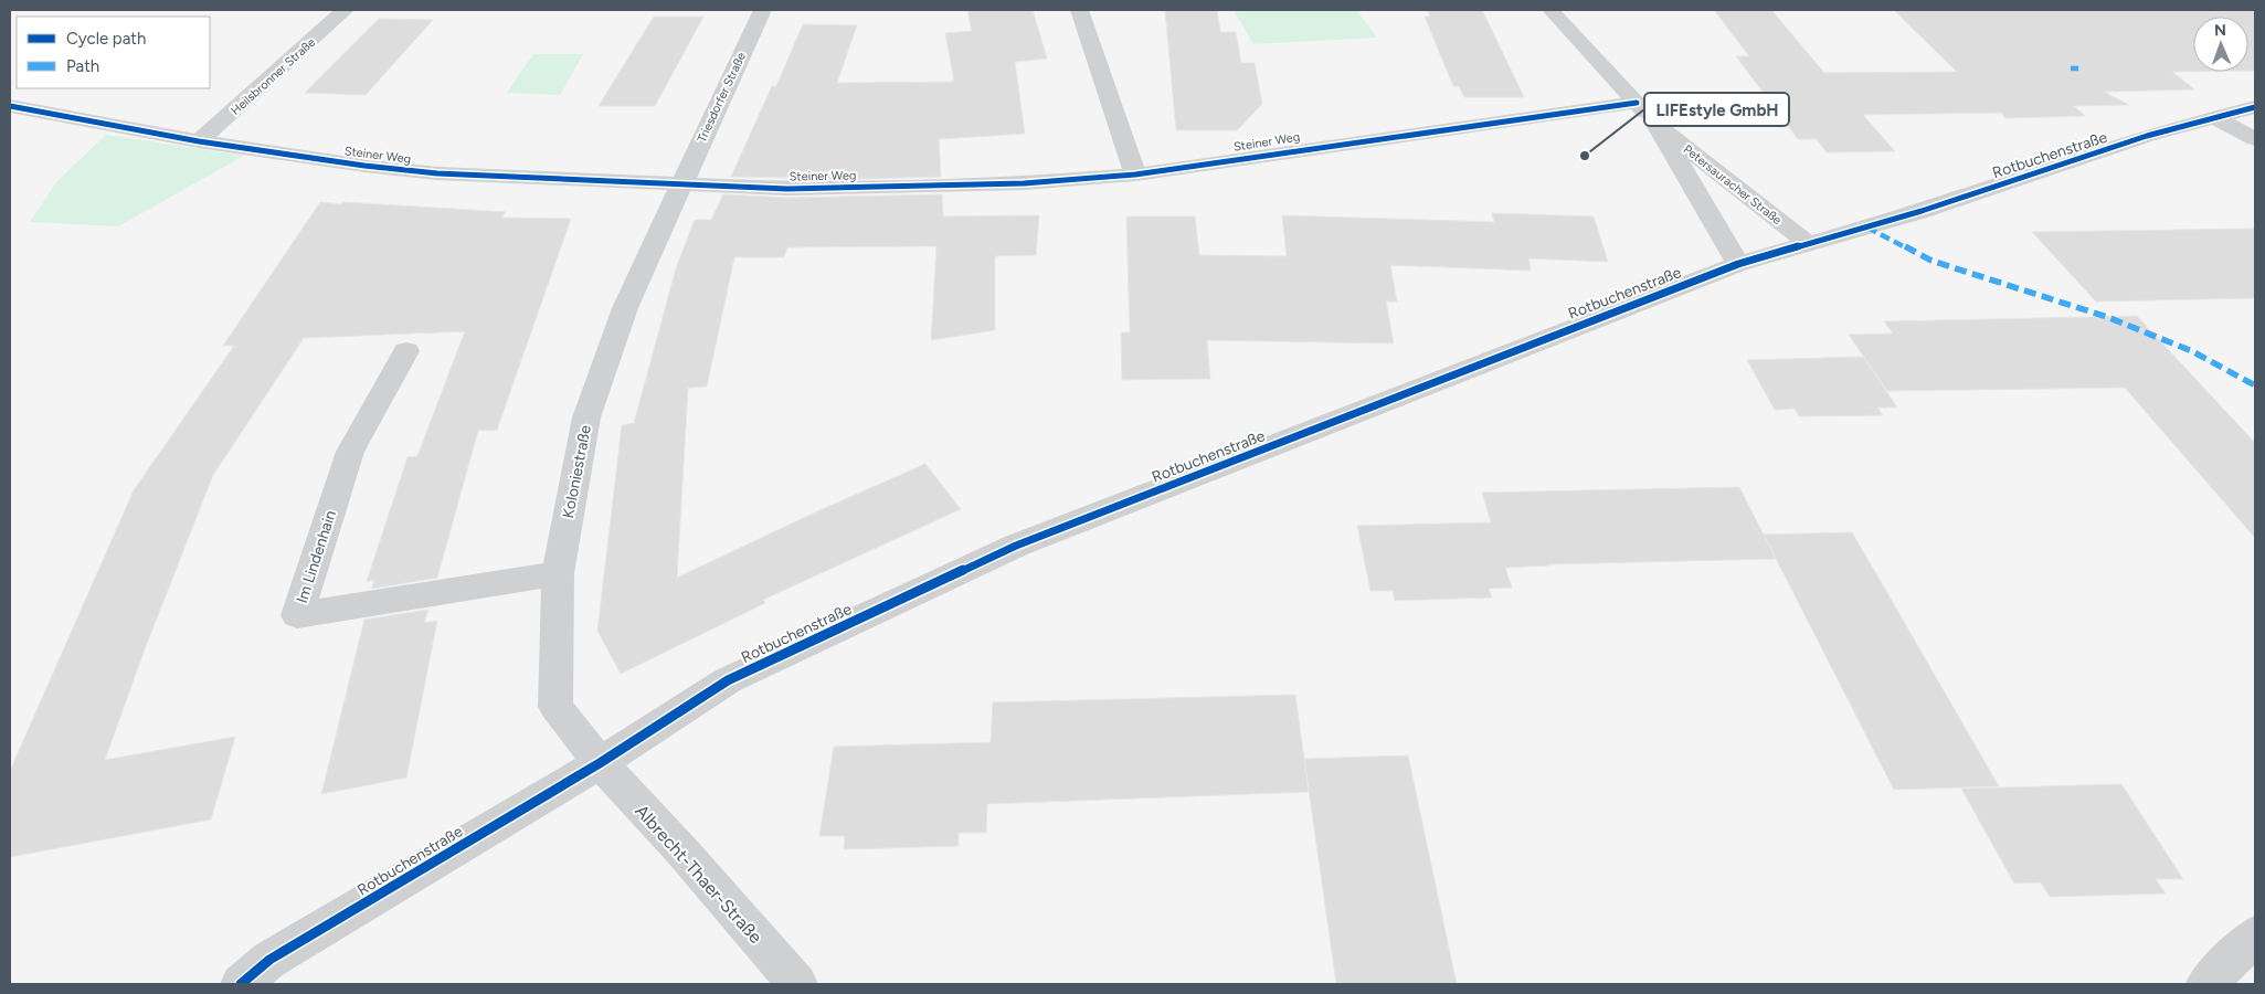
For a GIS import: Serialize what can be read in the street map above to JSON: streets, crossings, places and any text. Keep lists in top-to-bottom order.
{
  "streets": {
    "street": [
      "Heilsbronner Straße",
      "Triesdorfer Straße",
      "Steiner Weg",
      "Rotbuchenstraße",
      "Petersauracher Straße",
      "Koloniestraße",
      "Im Lindenhain",
      "Albrecht-Thaer-Straße"
    ]
  },
  "crossings": [
    ["Heilsbronner Straße", "Steiner Weg"],
    ["Triesdorfer Straße", "Steiner Weg"],
    ["Triesdorfer Straße", "Koloniestraße"],
    ["Steiner Weg", "Petersauracher Straße"],
    ["Steiner Weg", "Koloniestraße"],
    ["Rotbuchenstraße", "Petersauracher Straße"],
    ["Rotbuchenstraße", "Koloniestraße"],
    ["Rotbuchenstraße", "Albrecht-Thaer-Straße"],
    ["Koloniestraße", "Im Lindenhain"],
    ["Koloniestraße", "Albrecht-Thaer-Straße"]
  ],
  "places": ["LIFEstyle GmbH"],
  "legend": ["Cycle path", "Path"],
  "north": "top"
}
